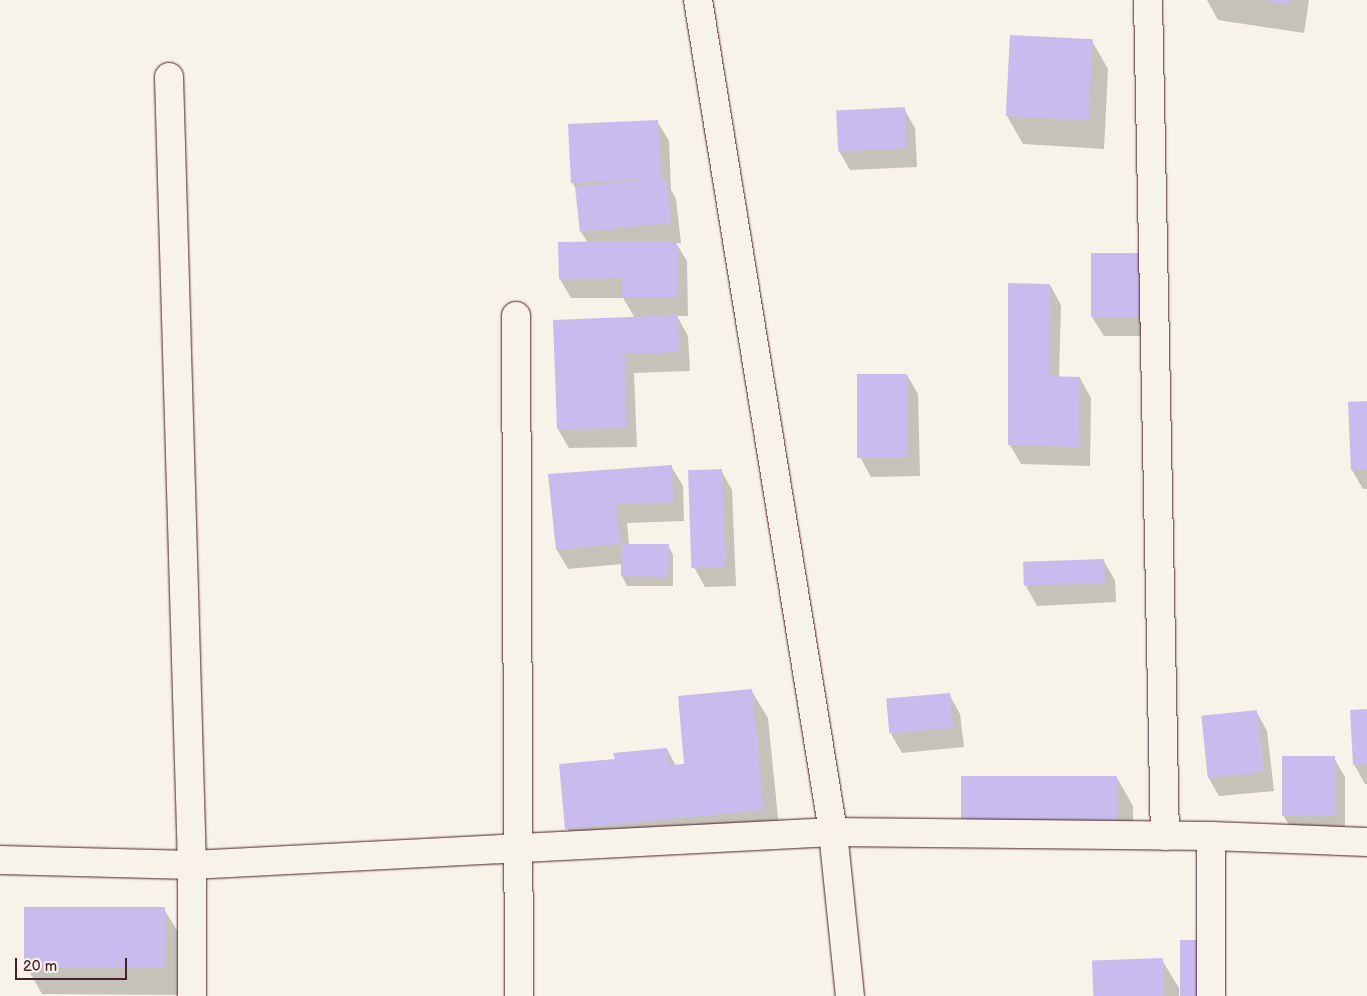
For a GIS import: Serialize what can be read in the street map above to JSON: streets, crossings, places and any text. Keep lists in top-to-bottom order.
{
  "scale_bar": "20 m"
}
